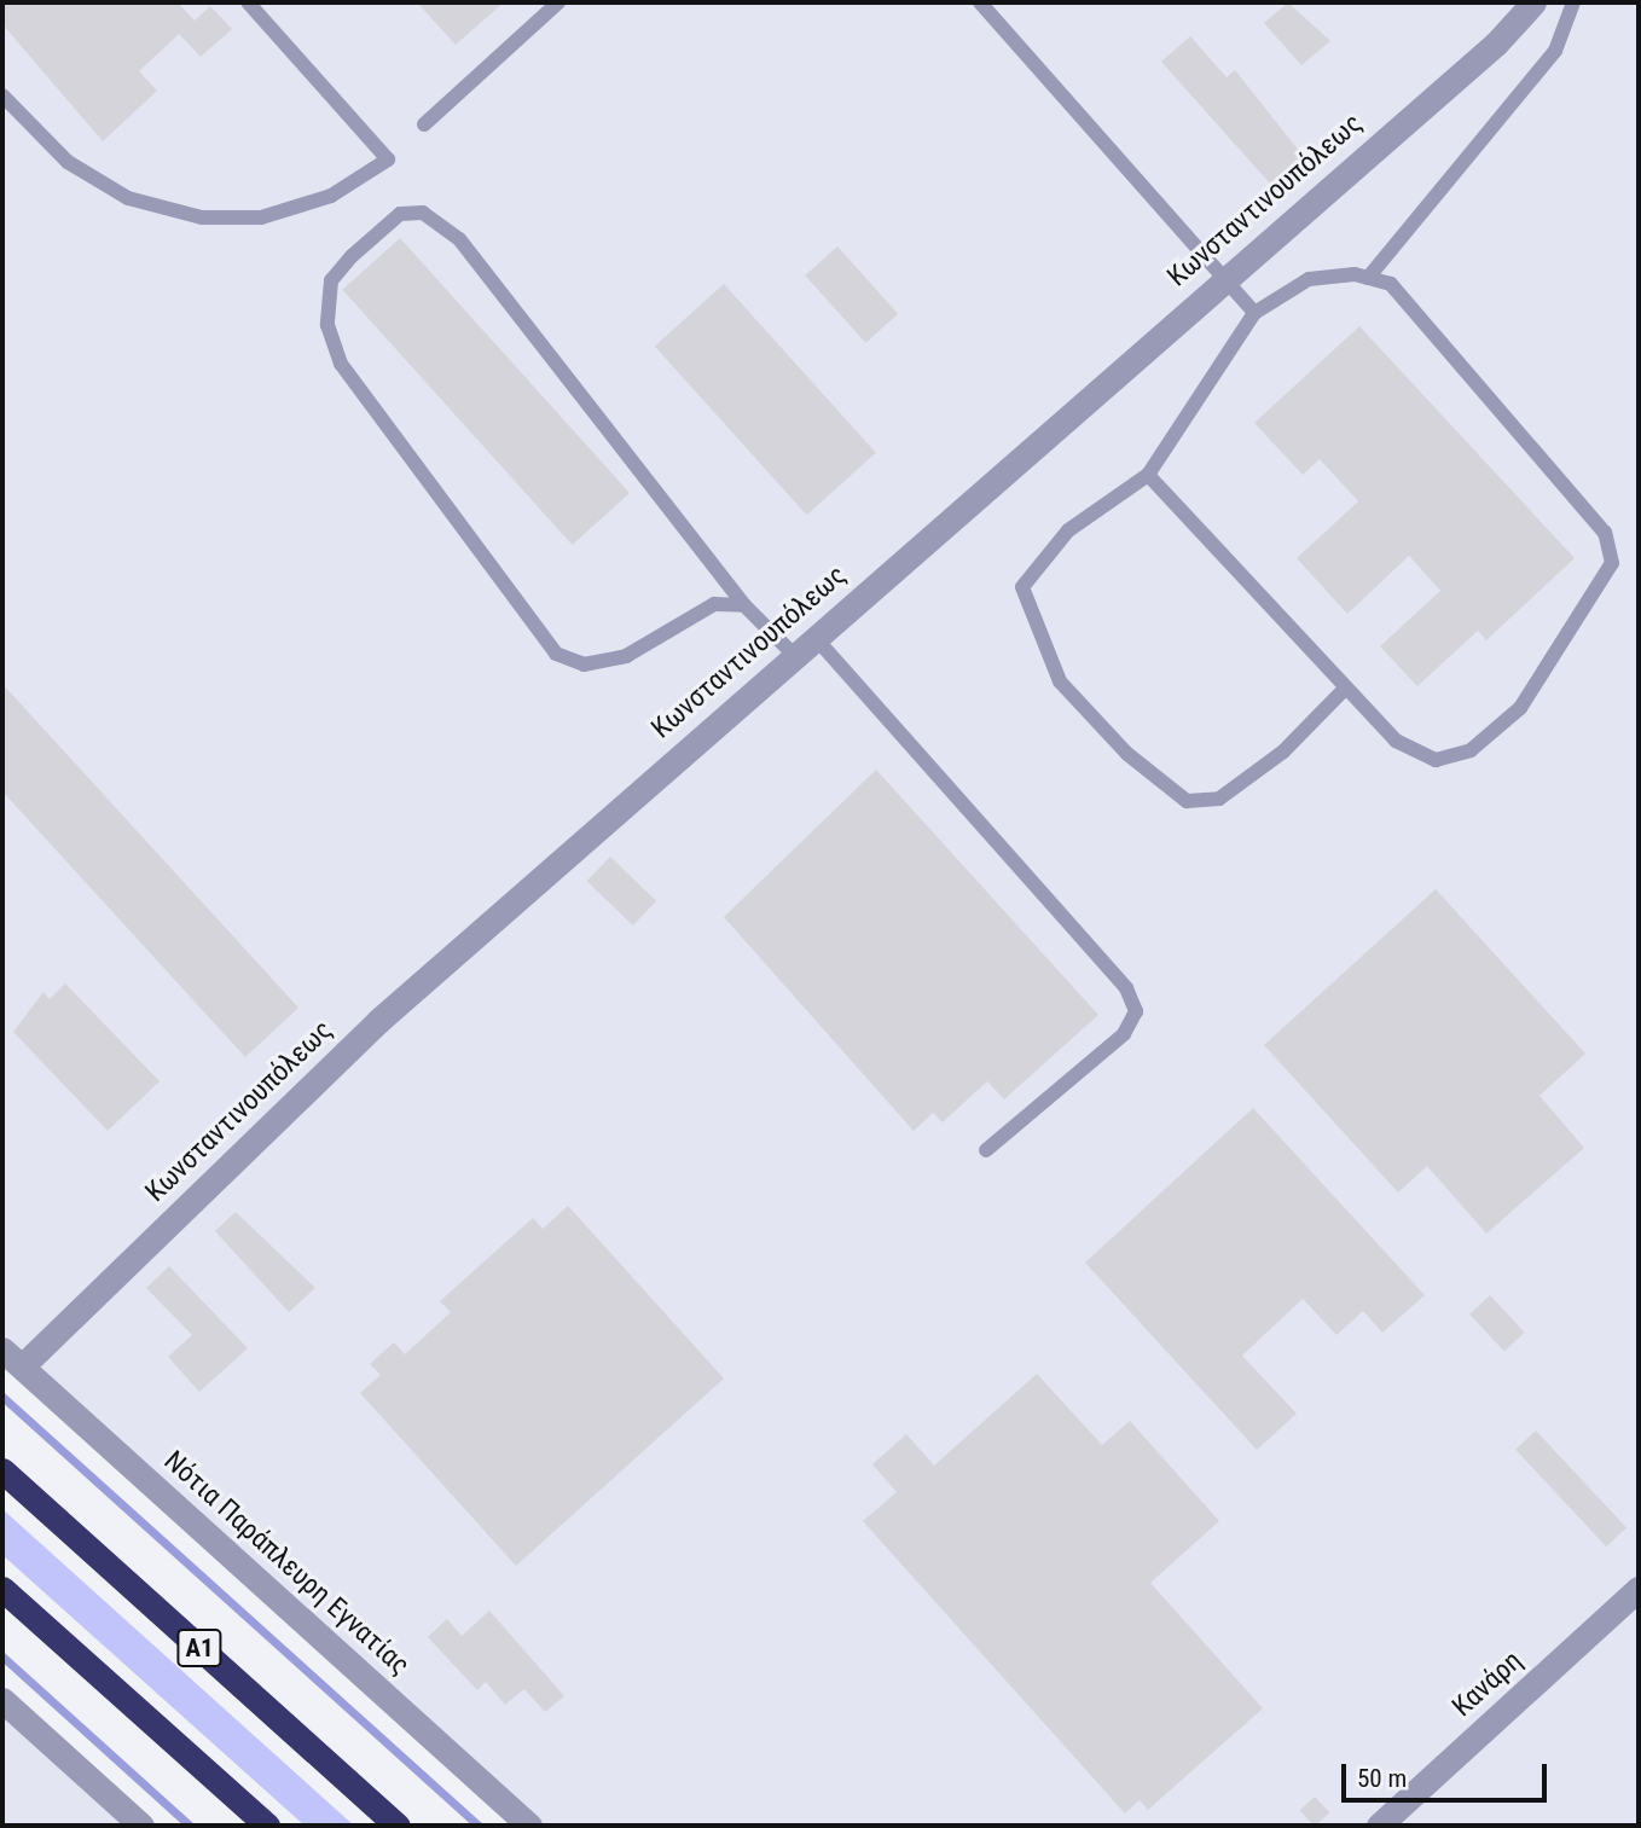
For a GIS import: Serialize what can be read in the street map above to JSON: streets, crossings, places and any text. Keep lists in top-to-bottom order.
{
  "streets": {
    "highway": ["Α1"],
    "street": ["Κωνσταντινουπόλεως", "Νότια Παράπλευρη Εγνατίας", "Κανάρη"]
  },
  "crossings": [
    ["Κωνσταντινουπόλεως", "Νότια Παράπλευρη Εγνατίας"]
  ],
  "scale_bar": "50 m"
}
